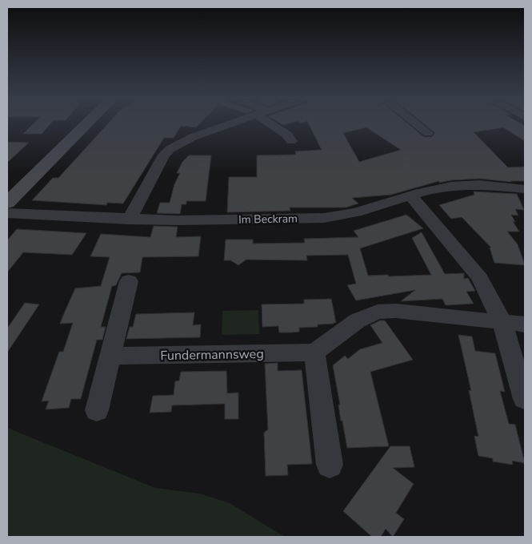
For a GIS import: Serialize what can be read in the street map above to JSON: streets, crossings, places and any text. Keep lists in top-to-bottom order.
{
  "streets": {
    "street": ["Im Beckram", "Fundermannsweg"]
  }
}
